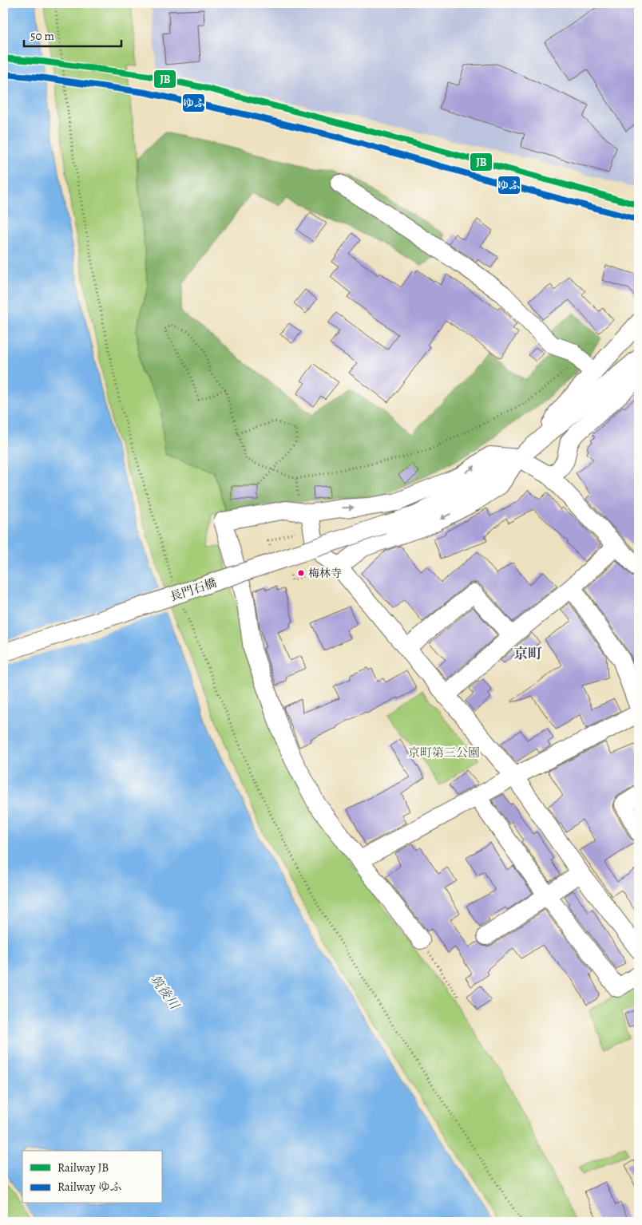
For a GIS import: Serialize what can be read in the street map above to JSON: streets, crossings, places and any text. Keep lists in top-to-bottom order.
{
  "streets": {
    "street": ["長門石橋"]
  },
  "districts": ["京町"],
  "water": ["筑後川"],
  "parks": ["京町第三公園"],
  "places": ["梅林寺"],
  "lines": ["rail line JB", "rail line ゆふ"],
  "legend": ["Railway JB", "Railway ゆふ"],
  "scale_bar": "50 m"
}
